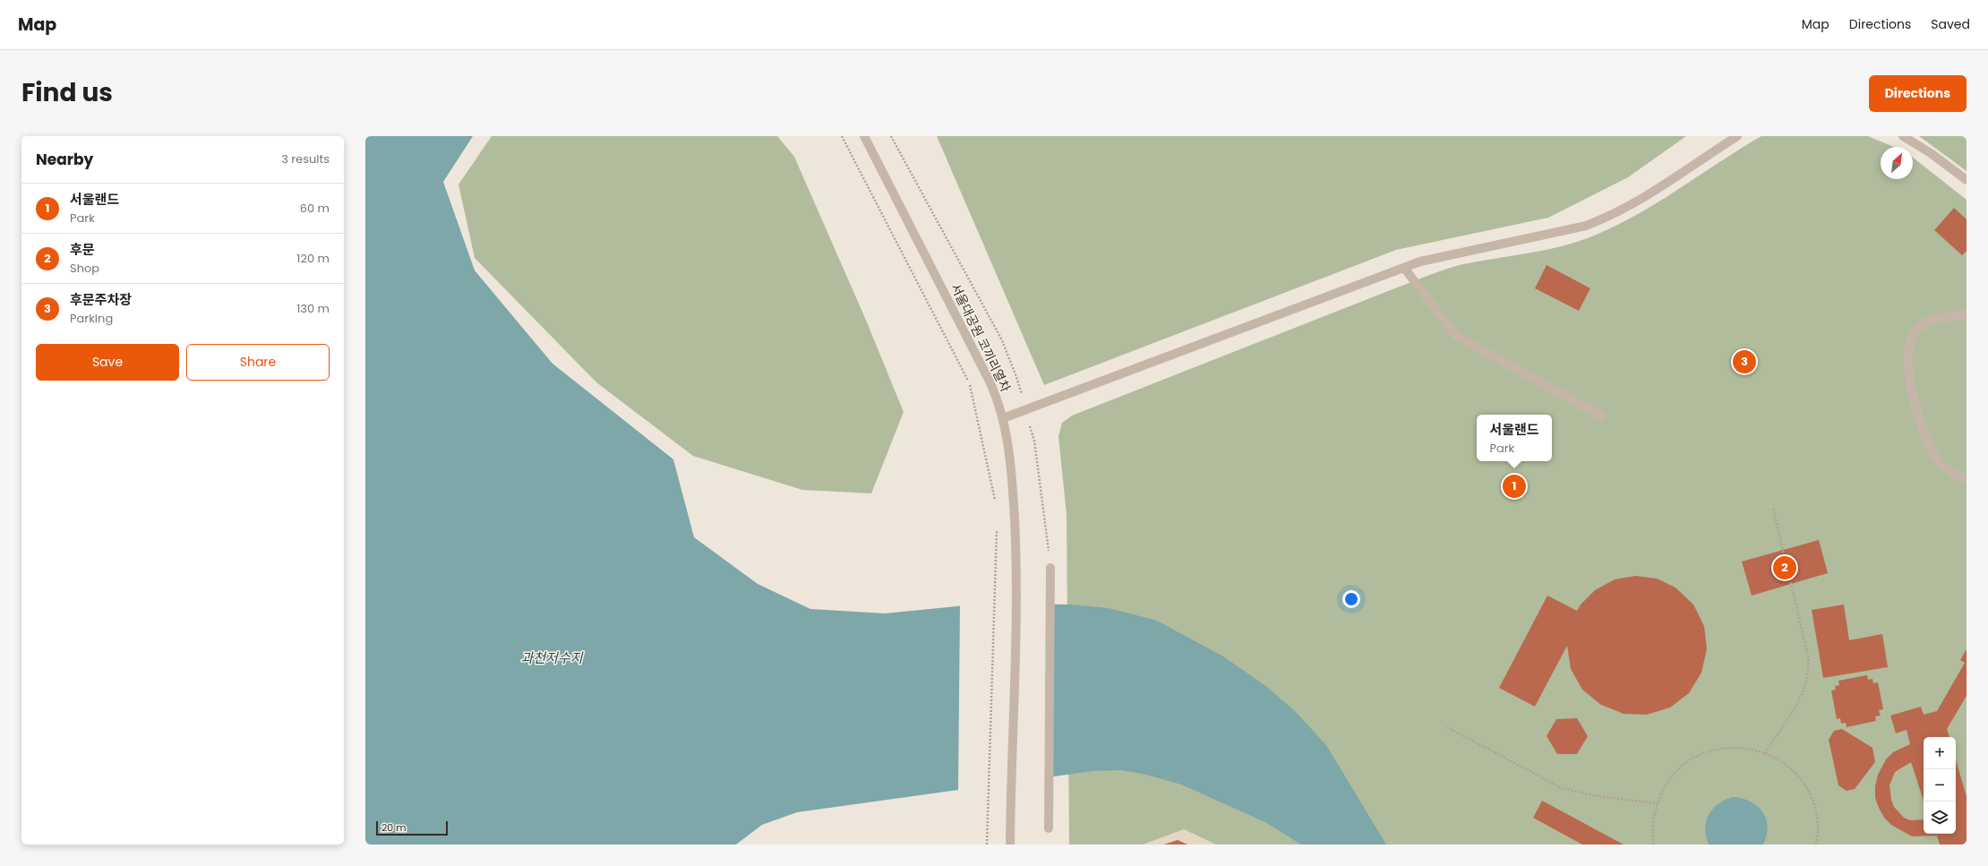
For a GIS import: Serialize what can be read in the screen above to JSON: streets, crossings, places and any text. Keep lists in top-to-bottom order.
{
  "streets": {
    "street": ["서울대공원 코끼리열차"]
  },
  "water": ["과천저수지"],
  "scale_bar": "20 m",
  "north": "top right",
  "page": {
    "header": "Map",
    "nav": ["Map", "Directions", "Saved"],
    "title": "Find us",
    "buttons": [
      "Directions",
      ["Save", "Share"]
    ],
    "heading": ["Nearby", "3 results"],
    "list": [
      {
        "mark": "1",
        "name": "서울랜드",
        "note": "Park",
        "value": "60 m"
      },
      {
        "mark": "2",
        "name": "후문",
        "note": "Shop",
        "value": "120 m"
      },
      {
        "mark": "3",
        "name": "후문주차장",
        "note": "Parking",
        "value": "130 m"
      }
    ],
    "pins": ["3", "1", "2"],
    "popup": ["서울랜드", "Park"],
    "map_buttons": ["+", "−"],
    "scale": "20 m"
  }
}
